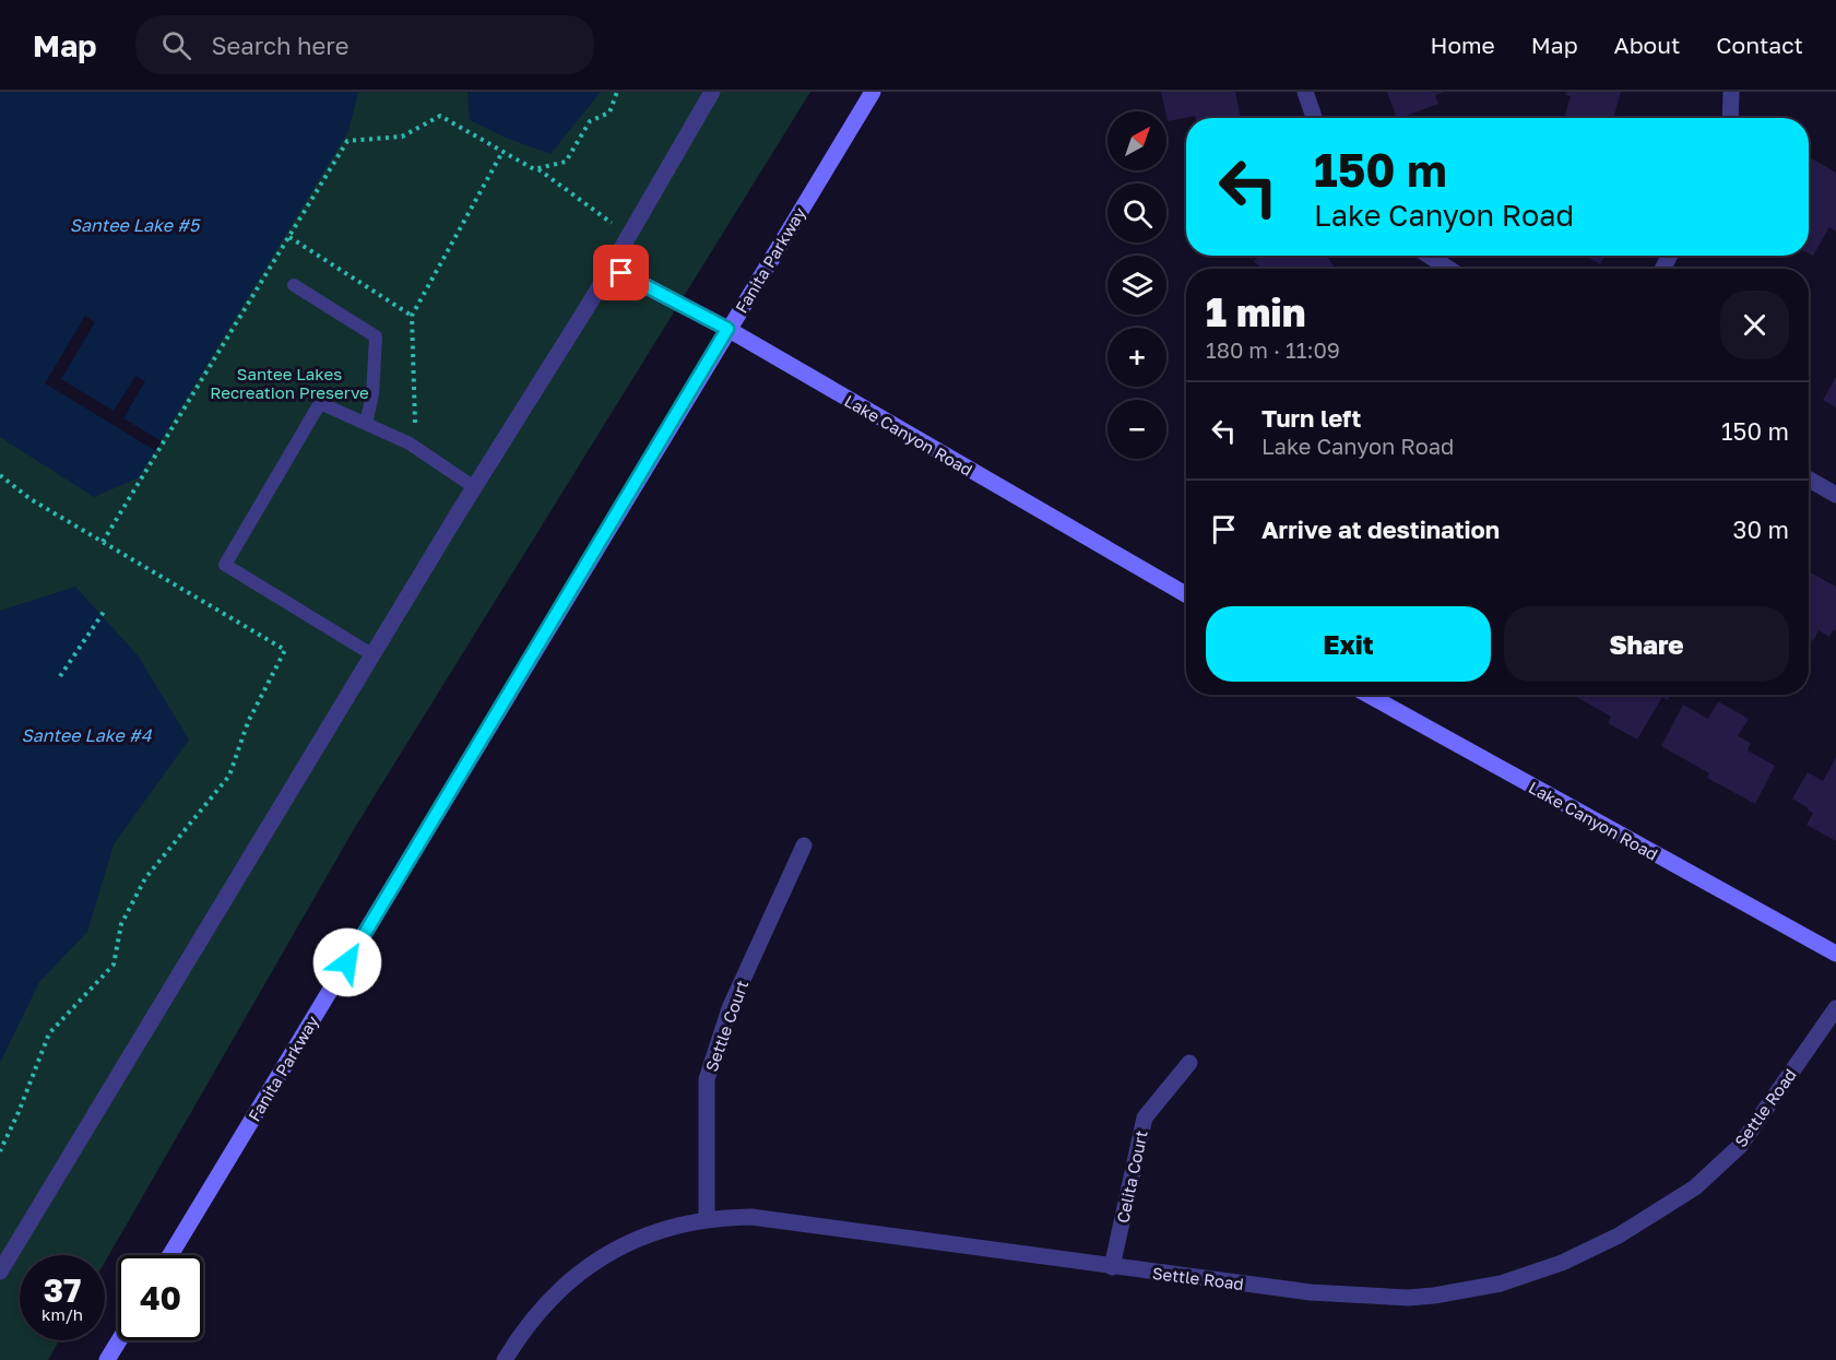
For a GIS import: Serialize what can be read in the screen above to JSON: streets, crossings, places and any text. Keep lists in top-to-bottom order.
{
  "streets": {
    "street": [
      "Fanita Parkway",
      "Lake Canyon Road",
      "Settle Court",
      "Settle Road",
      "Celita Court"
    ]
  },
  "crossings": [
    ["Fanita Parkway", "Lake Canyon Road"],
    ["Settle Court", "Settle Road"],
    ["Settle Road", "Celita Court"]
  ],
  "water": ["Santee Lake #5", "Santee Lake #4"],
  "parks": ["Santee Lakes Recreation Preserve"],
  "north": "top right",
  "page": {
    "header": "Map",
    "search": "Search here",
    "nav": [
      "Home",
      "Map",
      "About",
      "Contact"
    ],
    "map_buttons": ["+", "−"],
    "turn": ["150 m", "Lake Canyon Road"],
    "heading": ["1 min", "180 m · 11:09"],
    "list": [
      {
        "name": "Turn left",
        "note": "Lake Canyon Road",
        "value": "150 m"
      },
      {
        "name": "Arrive at destination",
        "value": "30 m"
      }
    ],
    "buttons": ["Exit", "Share"],
    "speed": "37 km/h",
    "limit": "40"
  }
}
